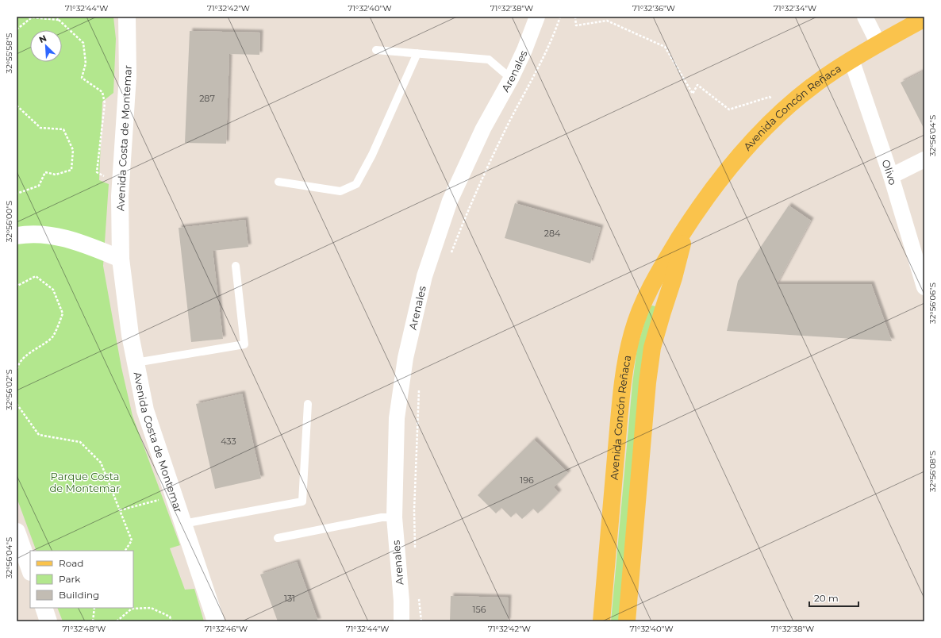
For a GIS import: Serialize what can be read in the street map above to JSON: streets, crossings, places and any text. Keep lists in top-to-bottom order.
{
  "streets": {
    "main road": ["Avenida Concón Reñaca"],
    "street": ["Arenales", "Avenida Costa de Montemar", "Olivo"]
  },
  "crossings": [
    ["Avenida Concón Reñaca", "Olivo"]
  ],
  "parks": ["Parque Costa de Montemar"],
  "house_numbers": [
    "287",
    "284",
    "433",
    "196",
    "131",
    "156"
  ],
  "legend": ["Road", "Park", "Building"],
  "scale_bar": "20 m",
  "north": "top left",
  "coordinates": [
    "71°32'44\"W",
    "71°32'42\"W",
    "71°32'40\"W",
    "71°32'38\"W",
    "71°32'36\"W",
    "71°32'34\"W",
    "32°55'58\"S",
    "32°56'04\"S",
    "32°56'00\"S",
    "32°56'06\"S",
    "32°56'02\"S",
    "32°56'08\"S",
    "71°32'48\"W",
    "71°32'46\"W"
  ]
}
